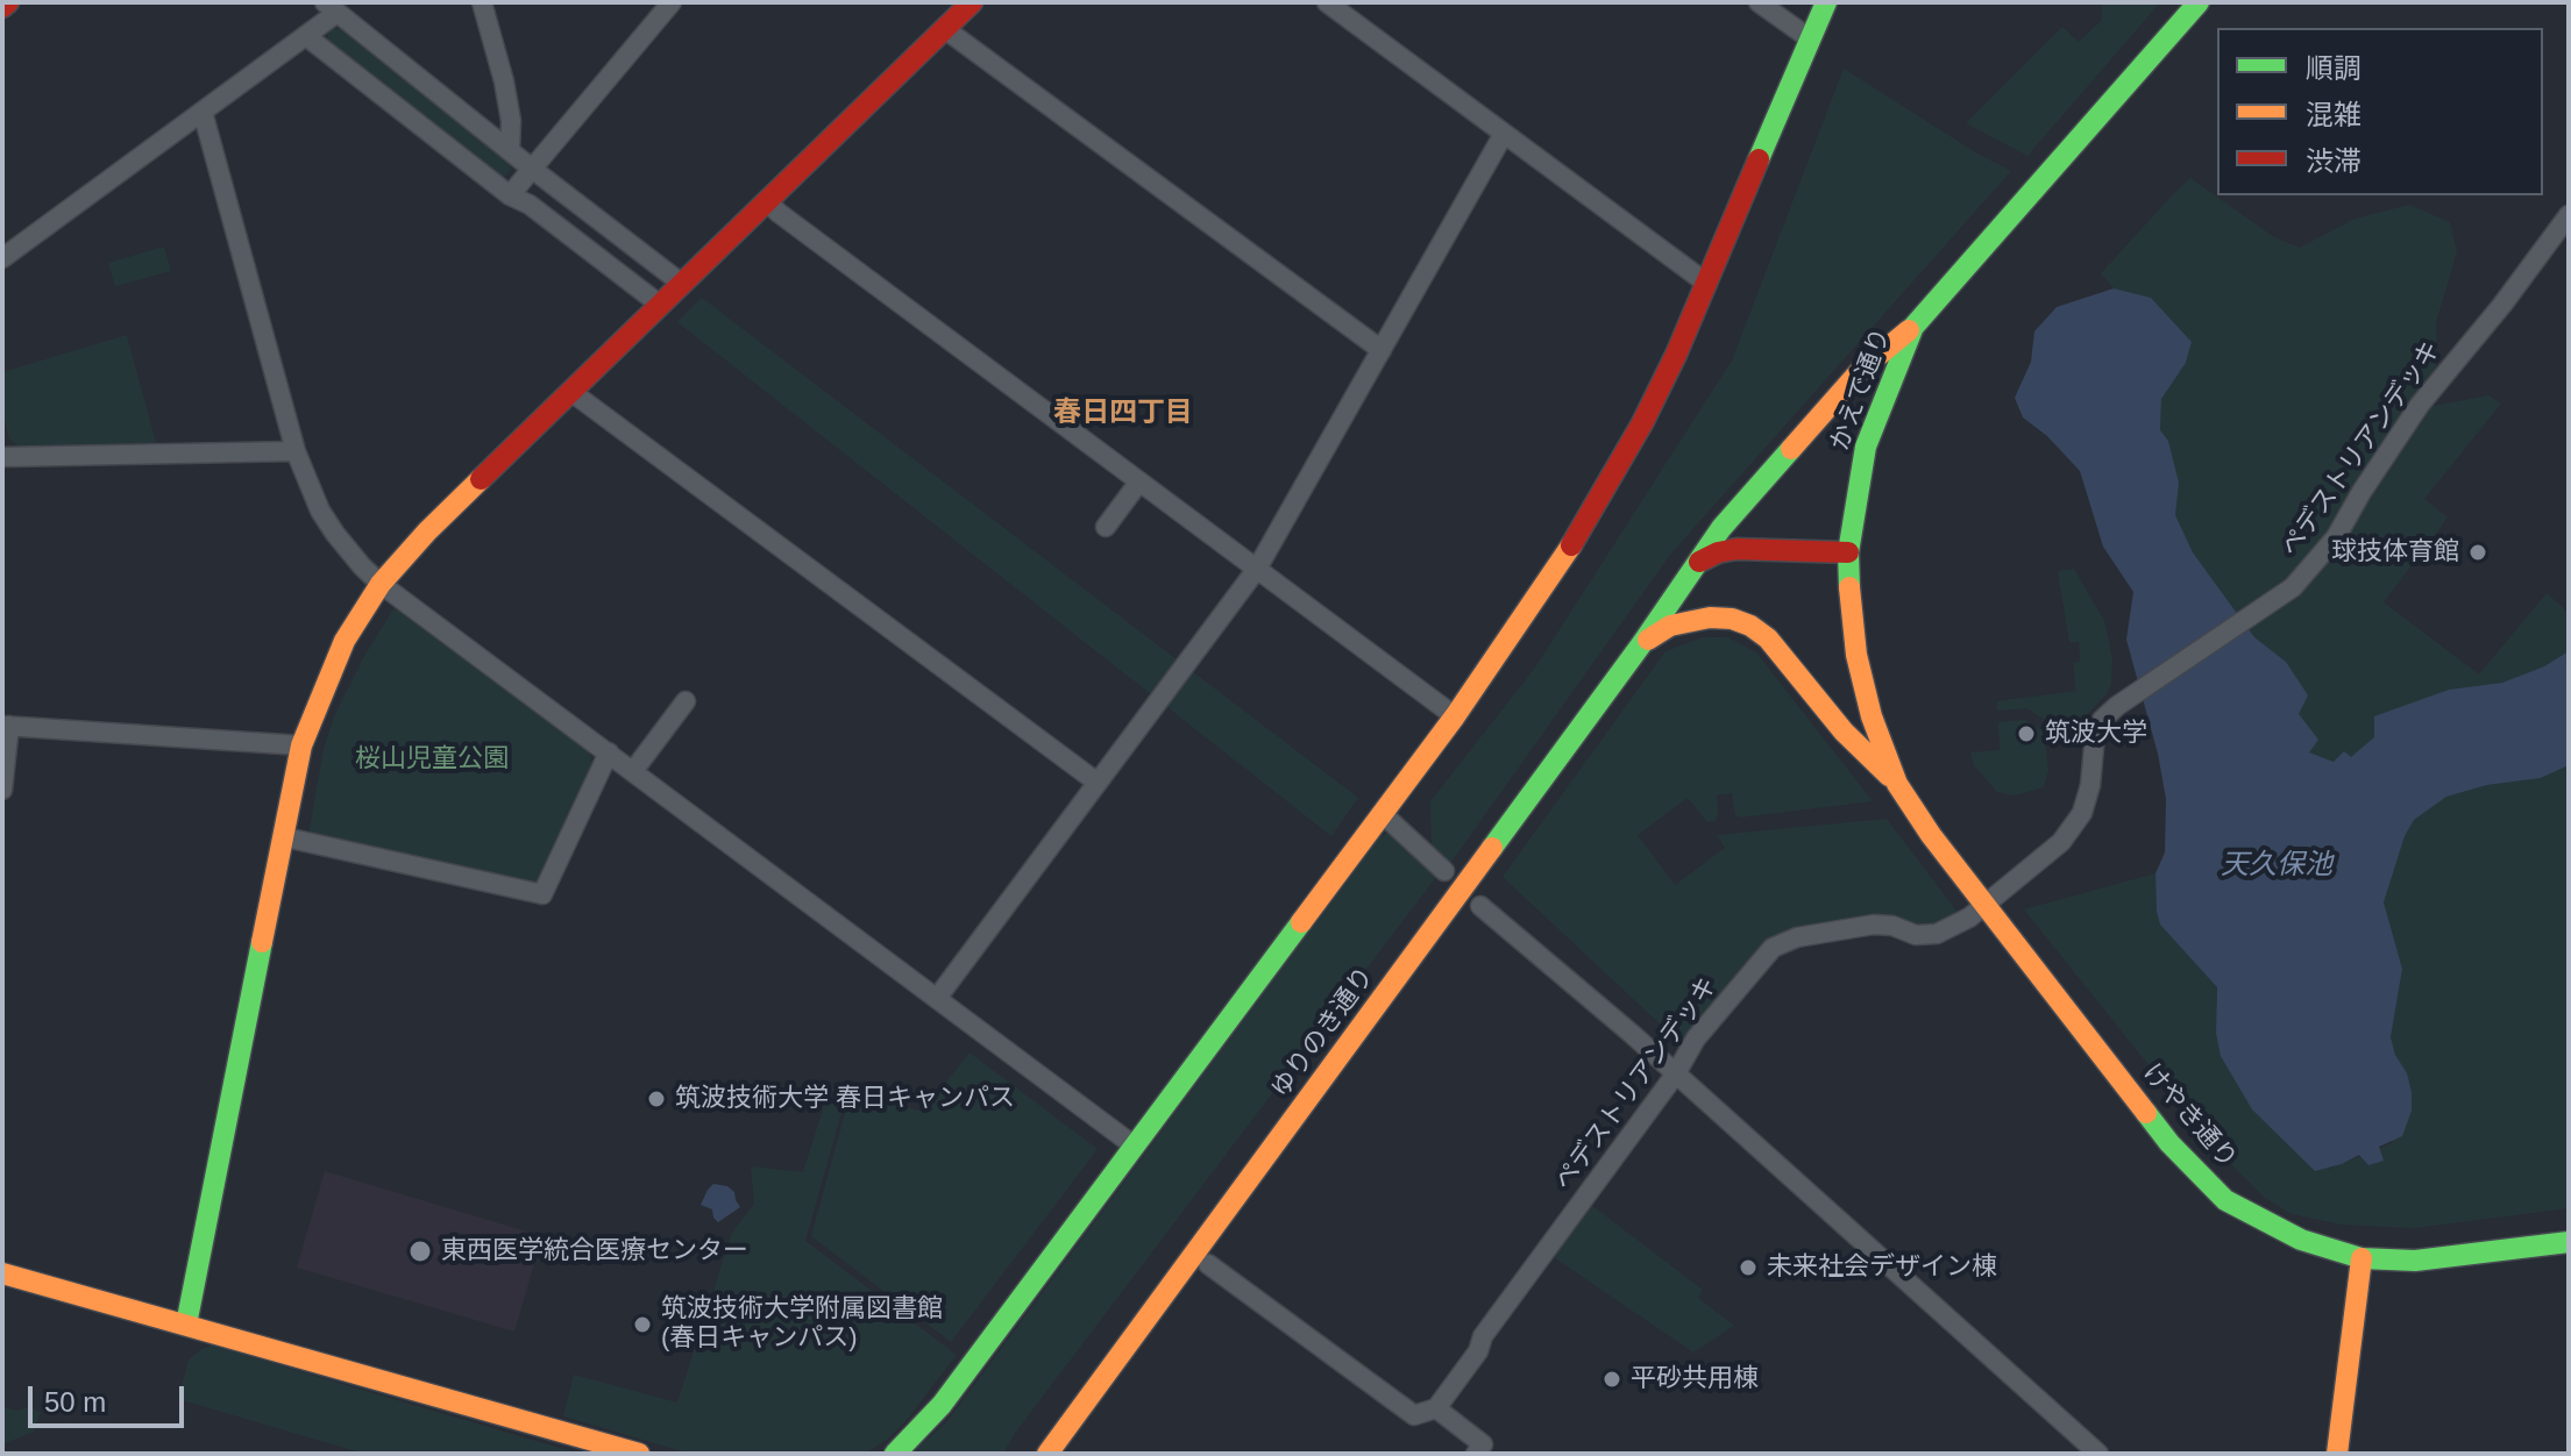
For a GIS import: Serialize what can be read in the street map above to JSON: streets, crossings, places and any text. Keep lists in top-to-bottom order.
{
  "streets": {
    "street": [
      "かえで通り",
      "ペデストリアンデッキ",
      "ゆりのき通り",
      "けやき通り"
    ]
  },
  "crossings": [
    ["かえで通り", "けやき通り"],
    ["ペデストリアンデッキ", "けやき通り"]
  ],
  "districts": ["春日四丁目"],
  "water": ["天久保池"],
  "parks": ["桜山児童公園"],
  "places": [
    "球技体育館",
    "筑波大学",
    "筑波技術大学 春日キャンパス",
    "東西医学統合医療センター",
    "未来社会デザイン棟",
    "筑波技術大学附属図書館 (春日キャンパス)",
    "平砂共用棟"
  ],
  "legend": ["順調", "混雑", "渋滞"],
  "scale_bar": "50 m"
}
